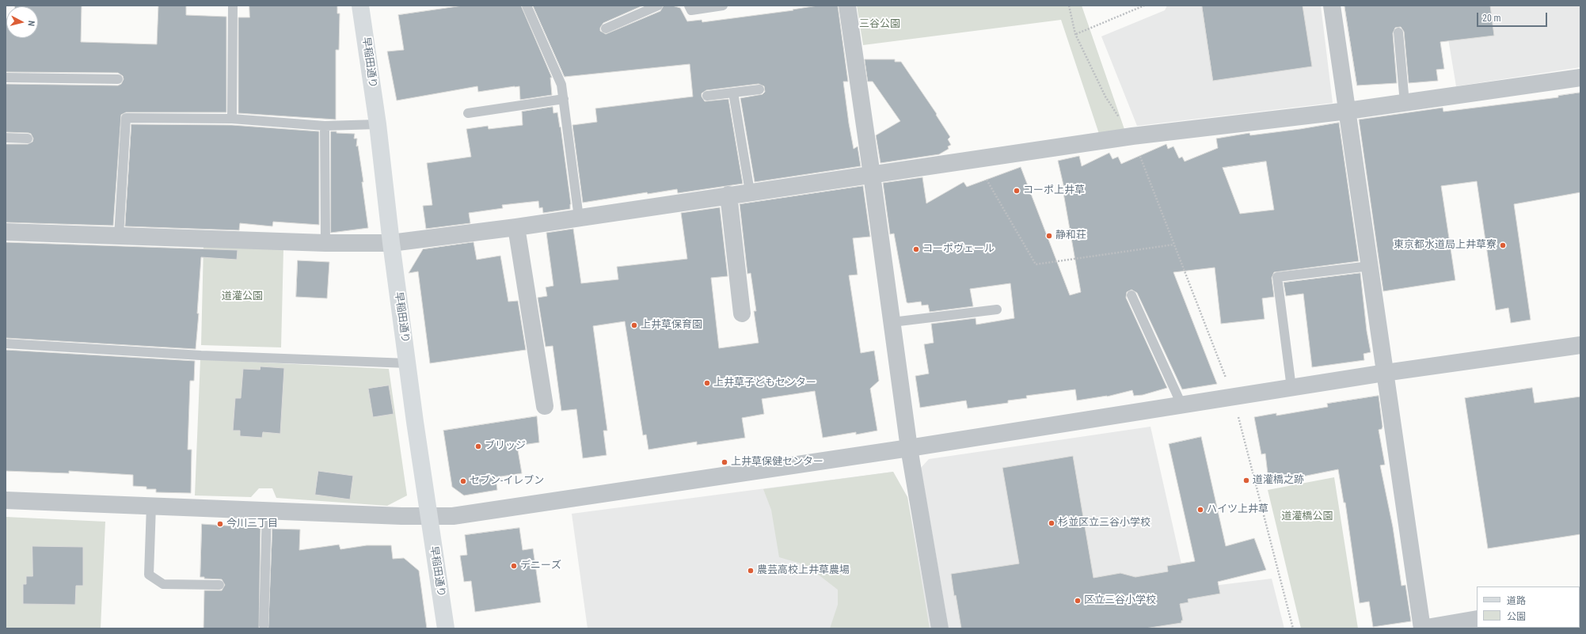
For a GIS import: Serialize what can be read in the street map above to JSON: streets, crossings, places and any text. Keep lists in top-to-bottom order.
{
  "streets": {
    "main road": ["早稲田通り"]
  },
  "parks": ["三谷公園", "道灌公園", "道灌橋公園"],
  "places": [
    "コーポ上井草",
    "静和荘",
    "東京都水道局上井草寮",
    "コーポヴェール",
    "上井草保育園",
    "上井草子どもセンター",
    "ブリッジ",
    "上井草保健センター",
    "道灌橋之跡",
    "セブン-イレブン",
    "ハイツ上井草",
    "杉並区立三谷小学校",
    "今川三丁目",
    "デニーズ",
    "農芸高校上井草農場",
    "区立三谷小学校"
  ],
  "legend": ["道路", "公園"],
  "scale_bar": "20 m",
  "north": "right"
}
